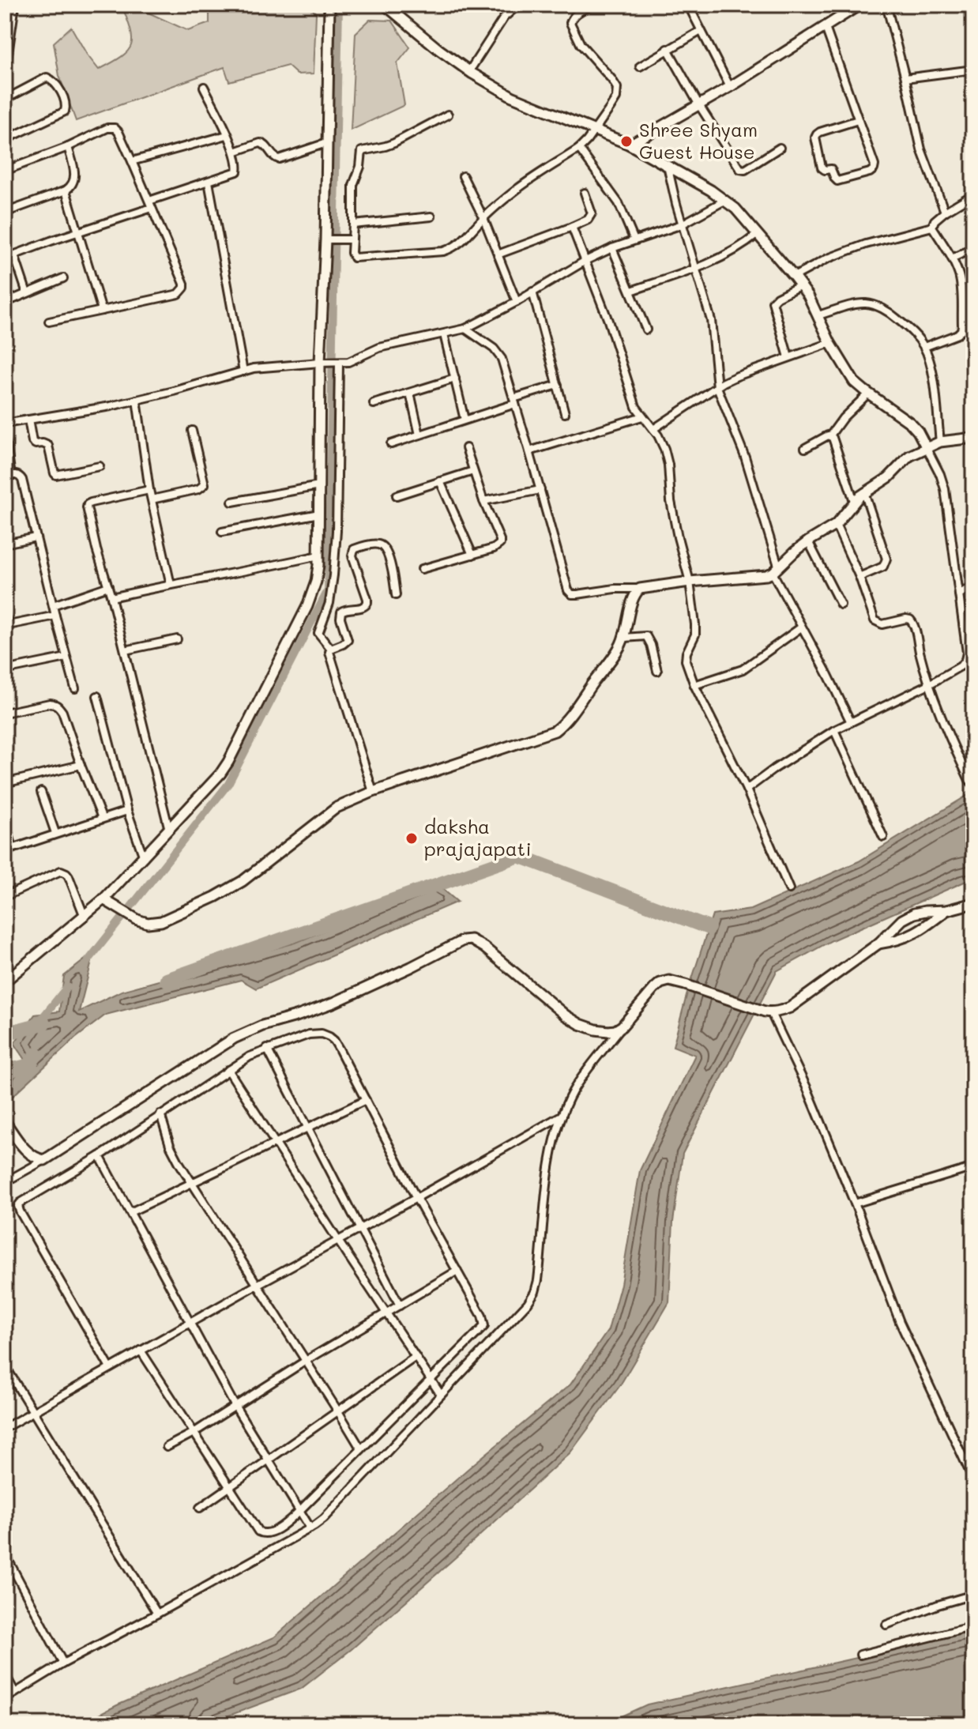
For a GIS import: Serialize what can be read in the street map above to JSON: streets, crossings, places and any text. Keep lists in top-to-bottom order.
{
  "places": ["Shree Shyam Guest House", "daksha prajajapati"]
}
